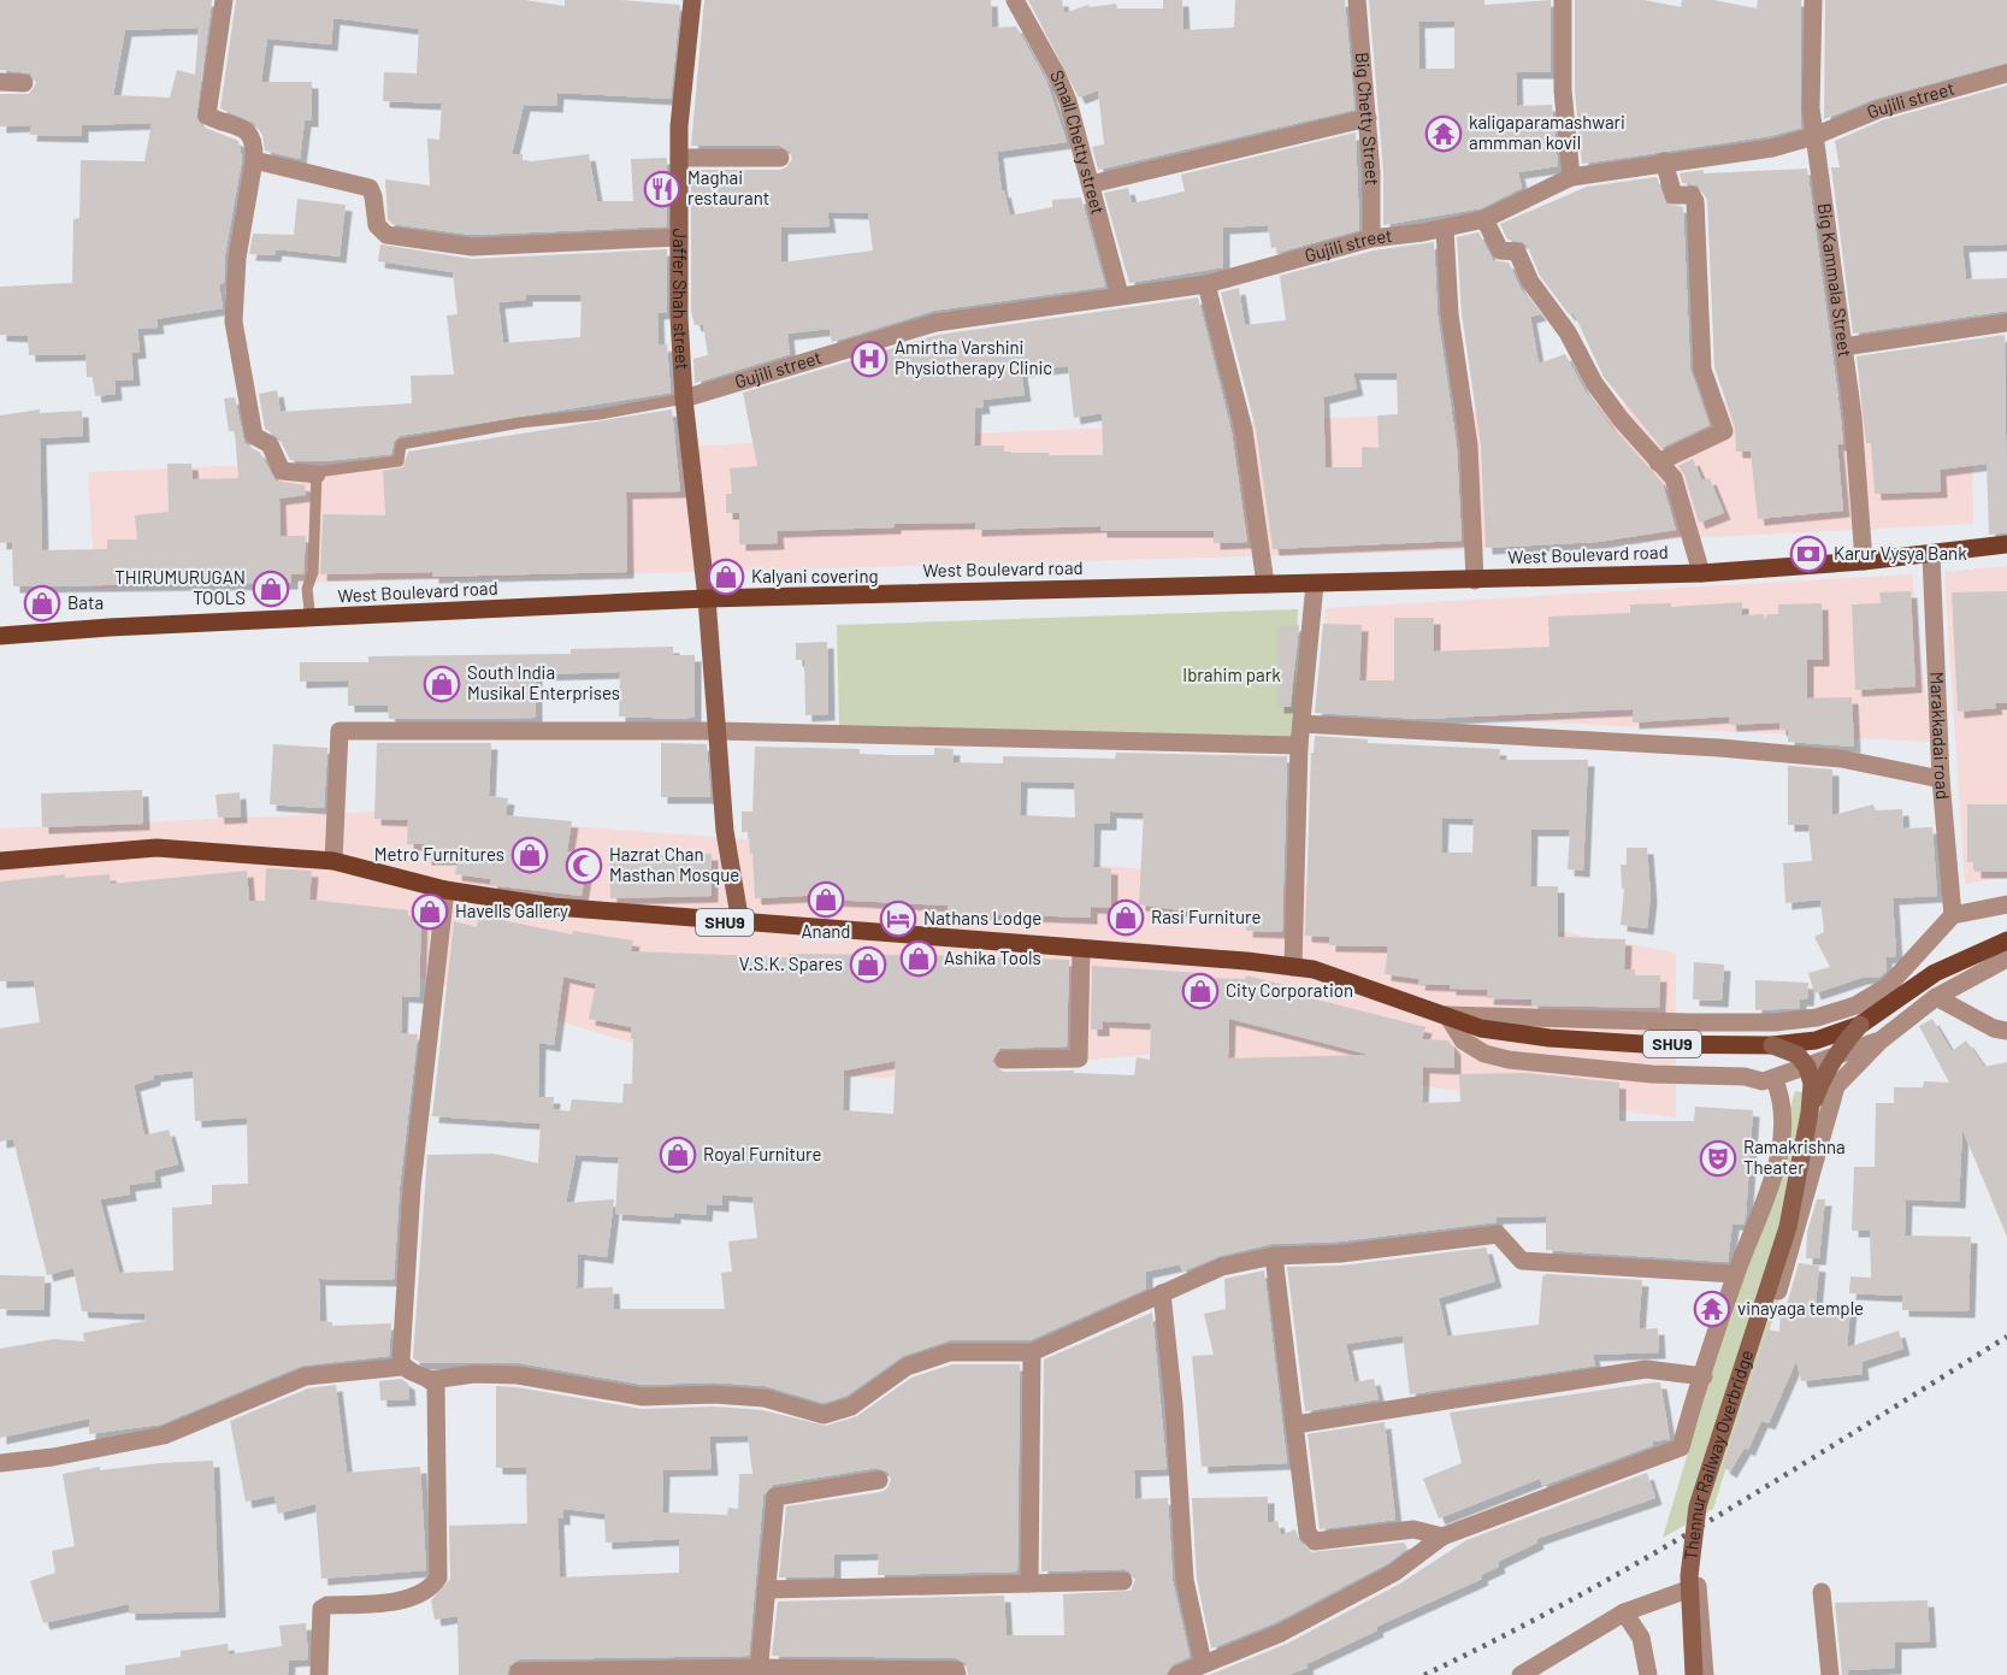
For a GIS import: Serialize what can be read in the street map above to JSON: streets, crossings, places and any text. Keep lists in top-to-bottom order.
{
  "streets": {
    "main road": ["West Boulevard road", "SHU9"],
    "street": [
      "Gujili street",
      "Big Chetty Street",
      "Small Chetty street",
      "Big Kammala Street",
      "Jaffer Shah street",
      "Marakkadai road",
      "Thennur Railway Overbridge"
    ]
  },
  "crossings": [
    ["Gujili street", "Big Chetty Street"],
    ["Gujili street", "Small Chetty street"],
    ["Gujili street", "Big Kammala Street"],
    ["Gujili street", "Jaffer Shah street"],
    ["Big Kammala Street", "West Boulevard road"],
    ["Jaffer Shah street", "West Boulevard road"],
    ["Jaffer Shah street", "SHU9"],
    ["West Boulevard road", "Marakkadai road"],
    ["SHU9", "Thennur Railway Overbridge"]
  ],
  "parks": ["Ibrahim park"],
  "places": {
    "temple": ["kaligaparamashwari ammman kovil", "vinayaga temple"],
    "restaurant": ["Maghai restaurant"],
    "hospital": ["Amirtha Varshini Physiotherapy Clinic"],
    "bank": ["Karur Vysya Bank"],
    "shop": [
      "Kalyani covering",
      "THIRUMURUGAN TOOLS",
      "Bata",
      "South India Musikal Enterprises",
      "Metro Furnitures",
      "Anand",
      "Havells Gallery",
      "Rasi Furniture",
      "Ashika Tools",
      "V.S.K. Spares",
      "City Corporation",
      "Royal Furniture"
    ],
    "mosque": ["Hazrat Chan Masthan Mosque"],
    "hotel": ["Nathans Lodge"],
    "theatre": ["Ramakrishna Theater"]
  }
}
